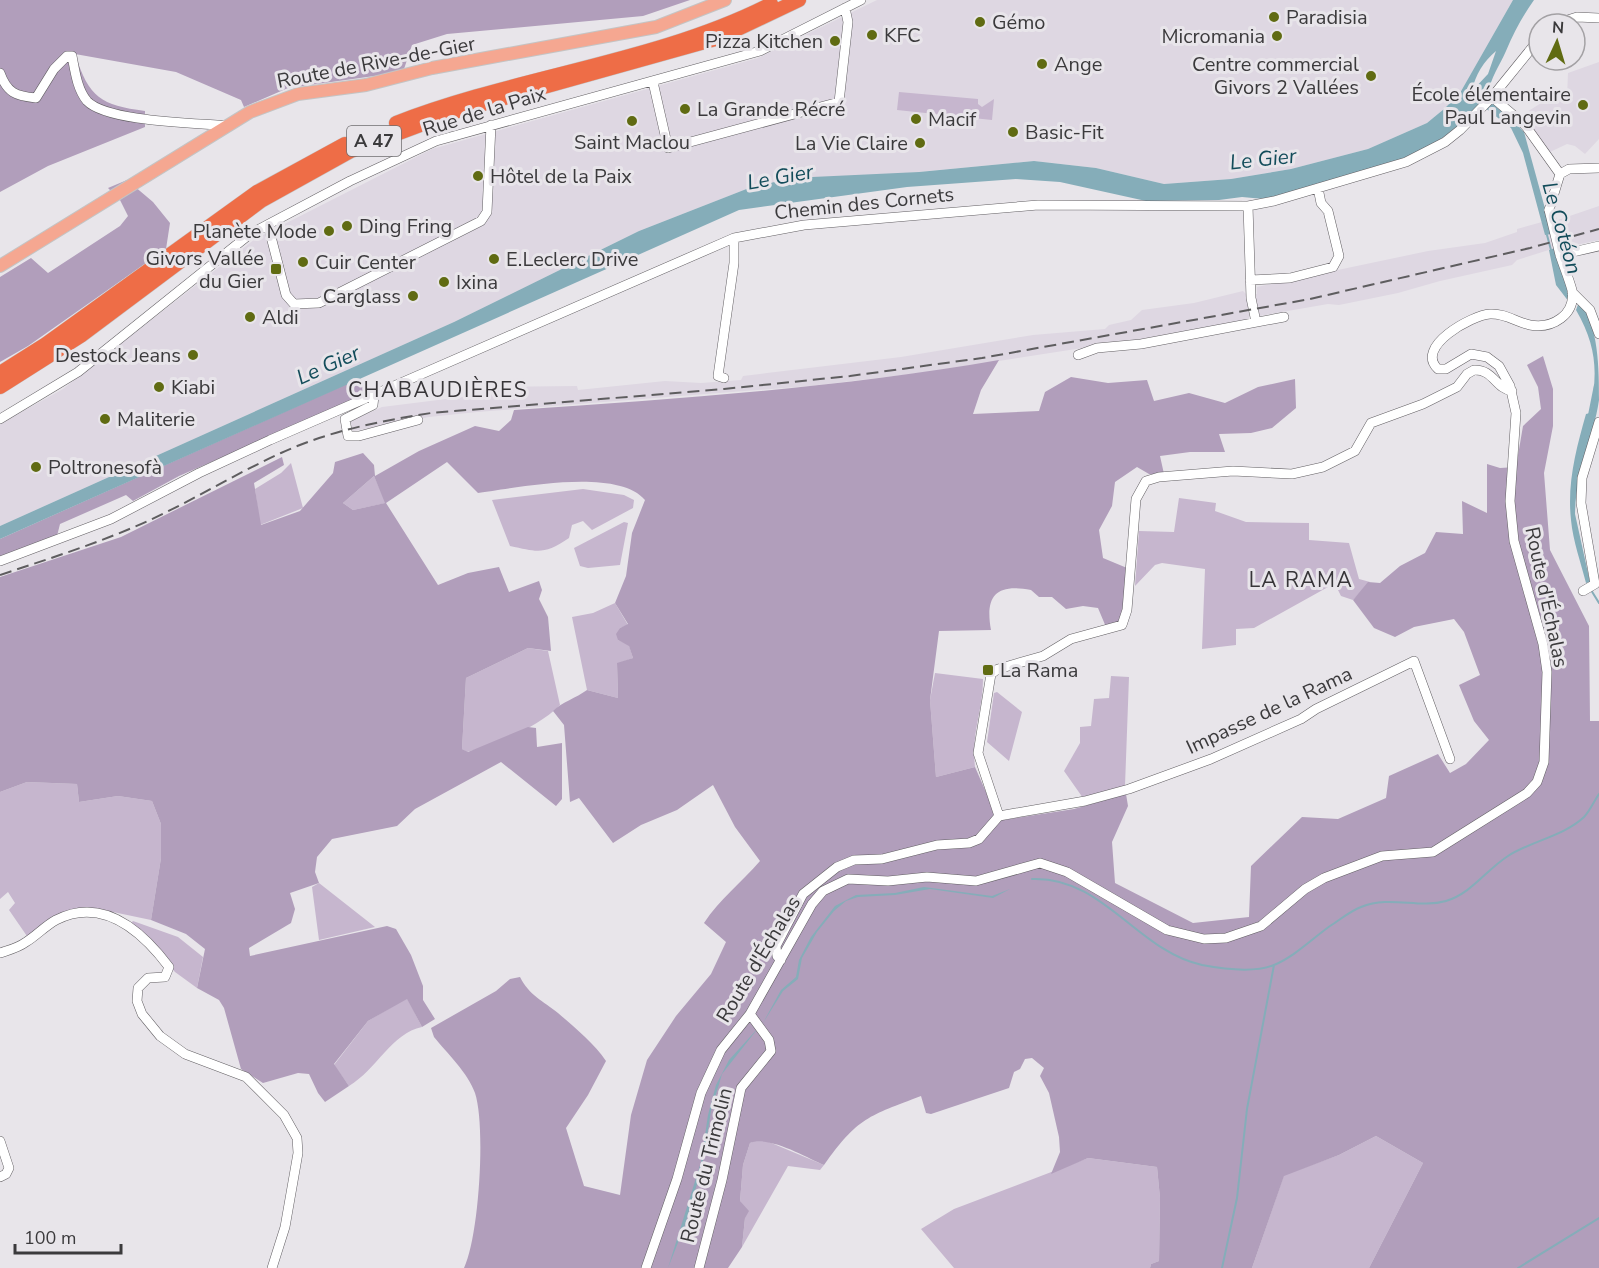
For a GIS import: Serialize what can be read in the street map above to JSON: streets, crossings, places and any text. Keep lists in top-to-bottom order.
{
  "streets": {
    "highway": ["A 47"],
    "main road": ["Route de Rive-de-Gier"],
    "street": [
      "Rue de la Paix",
      "Chemin des Cornets",
      "Route d'Échalas",
      "Impasse de la Rama",
      "Route du Trimolin"
    ]
  },
  "crossings": [
    ["Route d'Échalas", "Route du Trimolin"]
  ],
  "districts": ["CHABAUDIÈRES", "LA RAMA"],
  "water": ["Le Gier", "Le Cotéon"],
  "places": {
    "other": [
      "Paradisia",
      "Gémo",
      "KFC",
      "Micromania",
      "Pizza Kitchen",
      "Ange",
      "Centre commercial Givors 2 Vallées",
      "École élémentaire Paul Langevin",
      "La Grande Récré",
      "Macif",
      "Saint Maclou",
      "Basic-Fit",
      "La Vie Claire",
      "Hôtel de la Paix",
      "Ding Fring",
      "Planète Mode",
      "E.Leclerc Drive",
      "Cuir Center",
      "Ixina",
      "Carglass",
      "Aldi",
      "Destock Jeans",
      "Kiabi",
      "Maliterie",
      "Poltronesofà"
    ],
    "transit": ["Givors Vallée du Gier", "La Rama"]
  },
  "scale_bar": "100 m",
  "north": "top"
}
